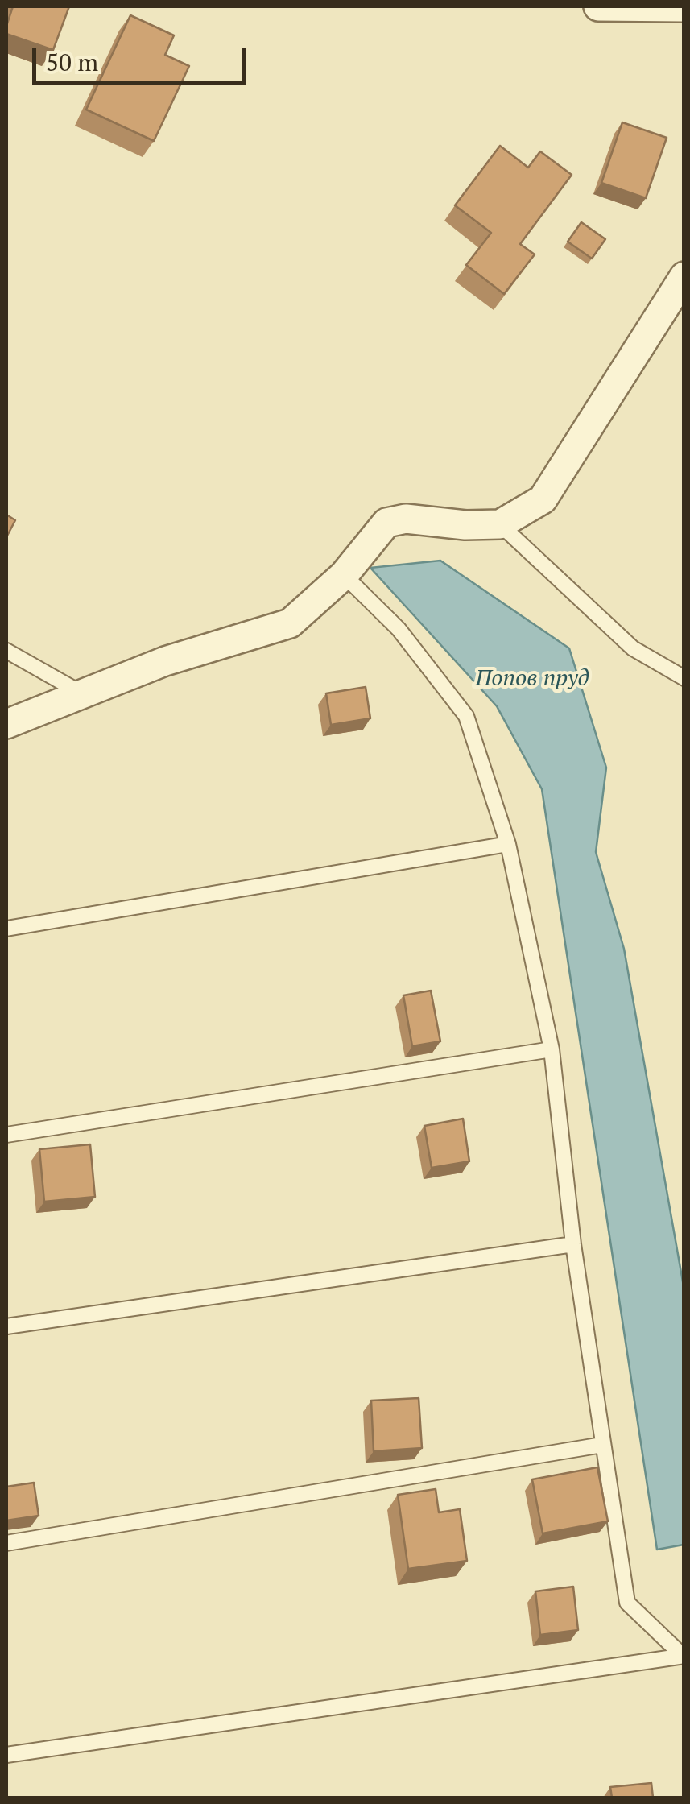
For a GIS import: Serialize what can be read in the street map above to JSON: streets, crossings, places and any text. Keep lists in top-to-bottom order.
{
  "water": ["Попов пруд"],
  "scale_bar": "50 m"
}
